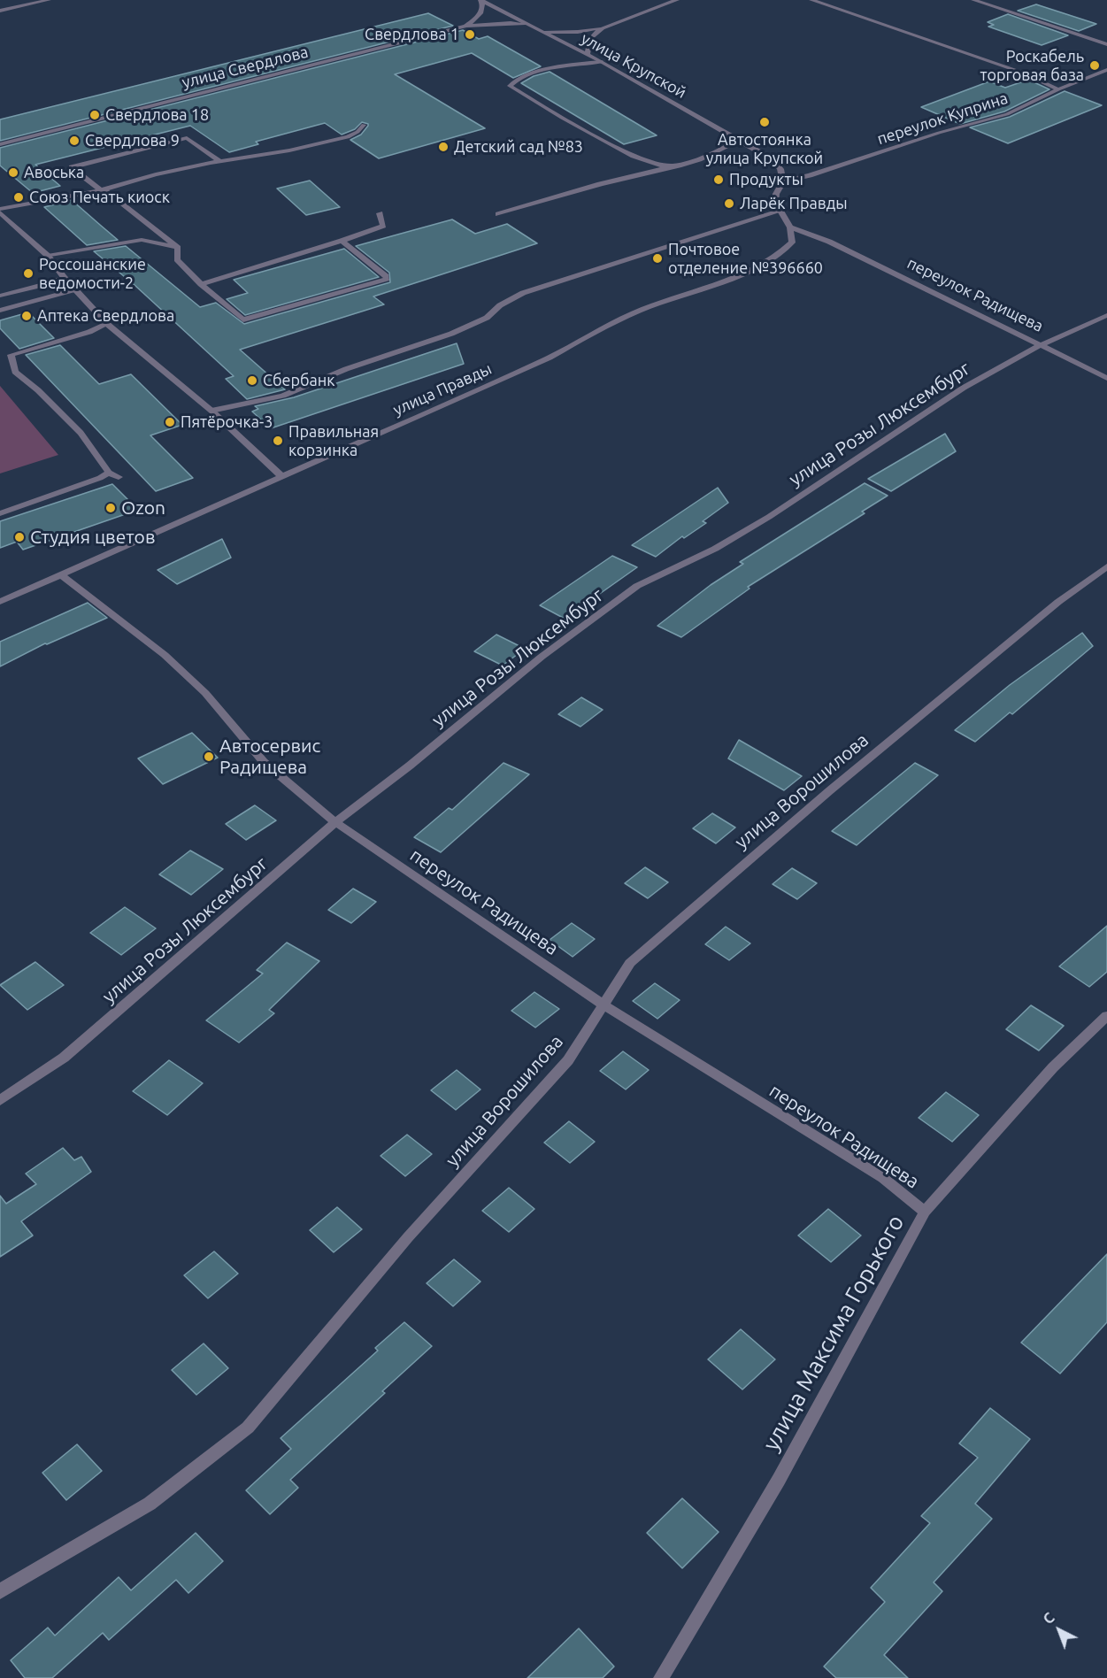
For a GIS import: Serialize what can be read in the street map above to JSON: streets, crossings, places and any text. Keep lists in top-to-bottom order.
{
  "streets": {
    "street": [
      "улица Крупской",
      "улица Свердлова",
      "переулок Куприна",
      "переулок Радищева",
      "улица Правды",
      "улица Розы Люксембург",
      "улица Ворошилова",
      "улица Максима Горького"
    ]
  },
  "crossings": [
    ["улица Крупской", "улица Свердлова"],
    ["улица Крупской", "переулок Куприна"],
    ["переулок Радищева", "улица Правды"],
    ["переулок Радищева", "улица Розы Люксембург"],
    ["переулок Радищева", "улица Ворошилова"],
    ["переулок Радищева", "улица Максима Горького"]
  ],
  "places": [
    "Свердлова 1",
    "Роскабель торговая база",
    "Свердлова 18",
    "Автостоянка улица Крупской",
    "Свердлова 9",
    "Детский сад №83",
    "Авоська",
    "Продукты",
    "Союз Печать киоск",
    "Ларёк Правды",
    "Почтовое отделение №396660",
    "Россошанские ведомости-2",
    "Аптека Свердлова",
    "Сбербанк",
    "Пятёрочка-3",
    "Правильная корзинка",
    "Ozon",
    "Студия цветов",
    "Автосервис Радищева"
  ],
  "north": "top left"
}
